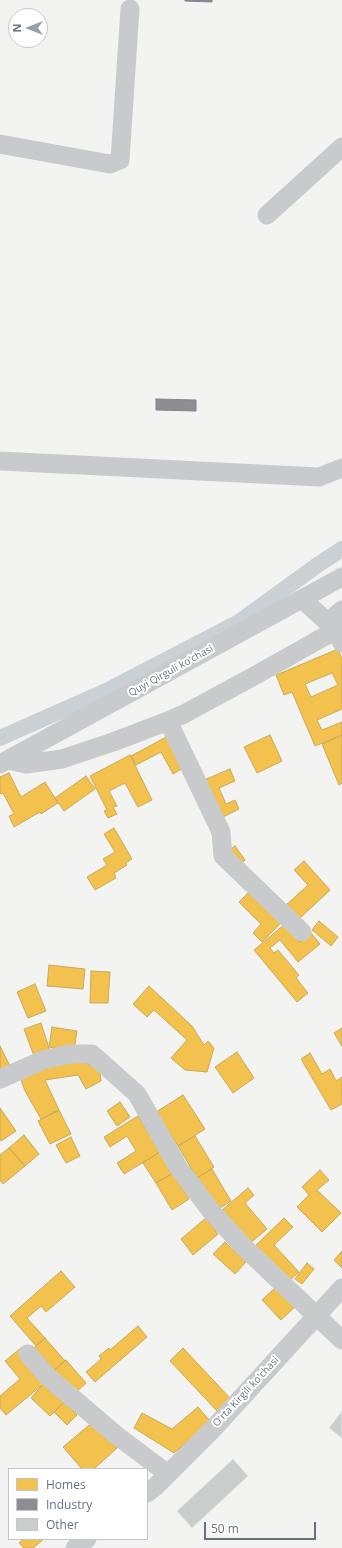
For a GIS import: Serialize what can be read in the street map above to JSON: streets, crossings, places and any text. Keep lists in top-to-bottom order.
{
  "streets": {
    "street": ["Quyi Qirguli koʻchasi", "Oʻrta Kirgili koʻchasi"]
  },
  "legend": ["Homes", "Industry", "Other"],
  "scale_bar": "50 m",
  "north": "left"
}
